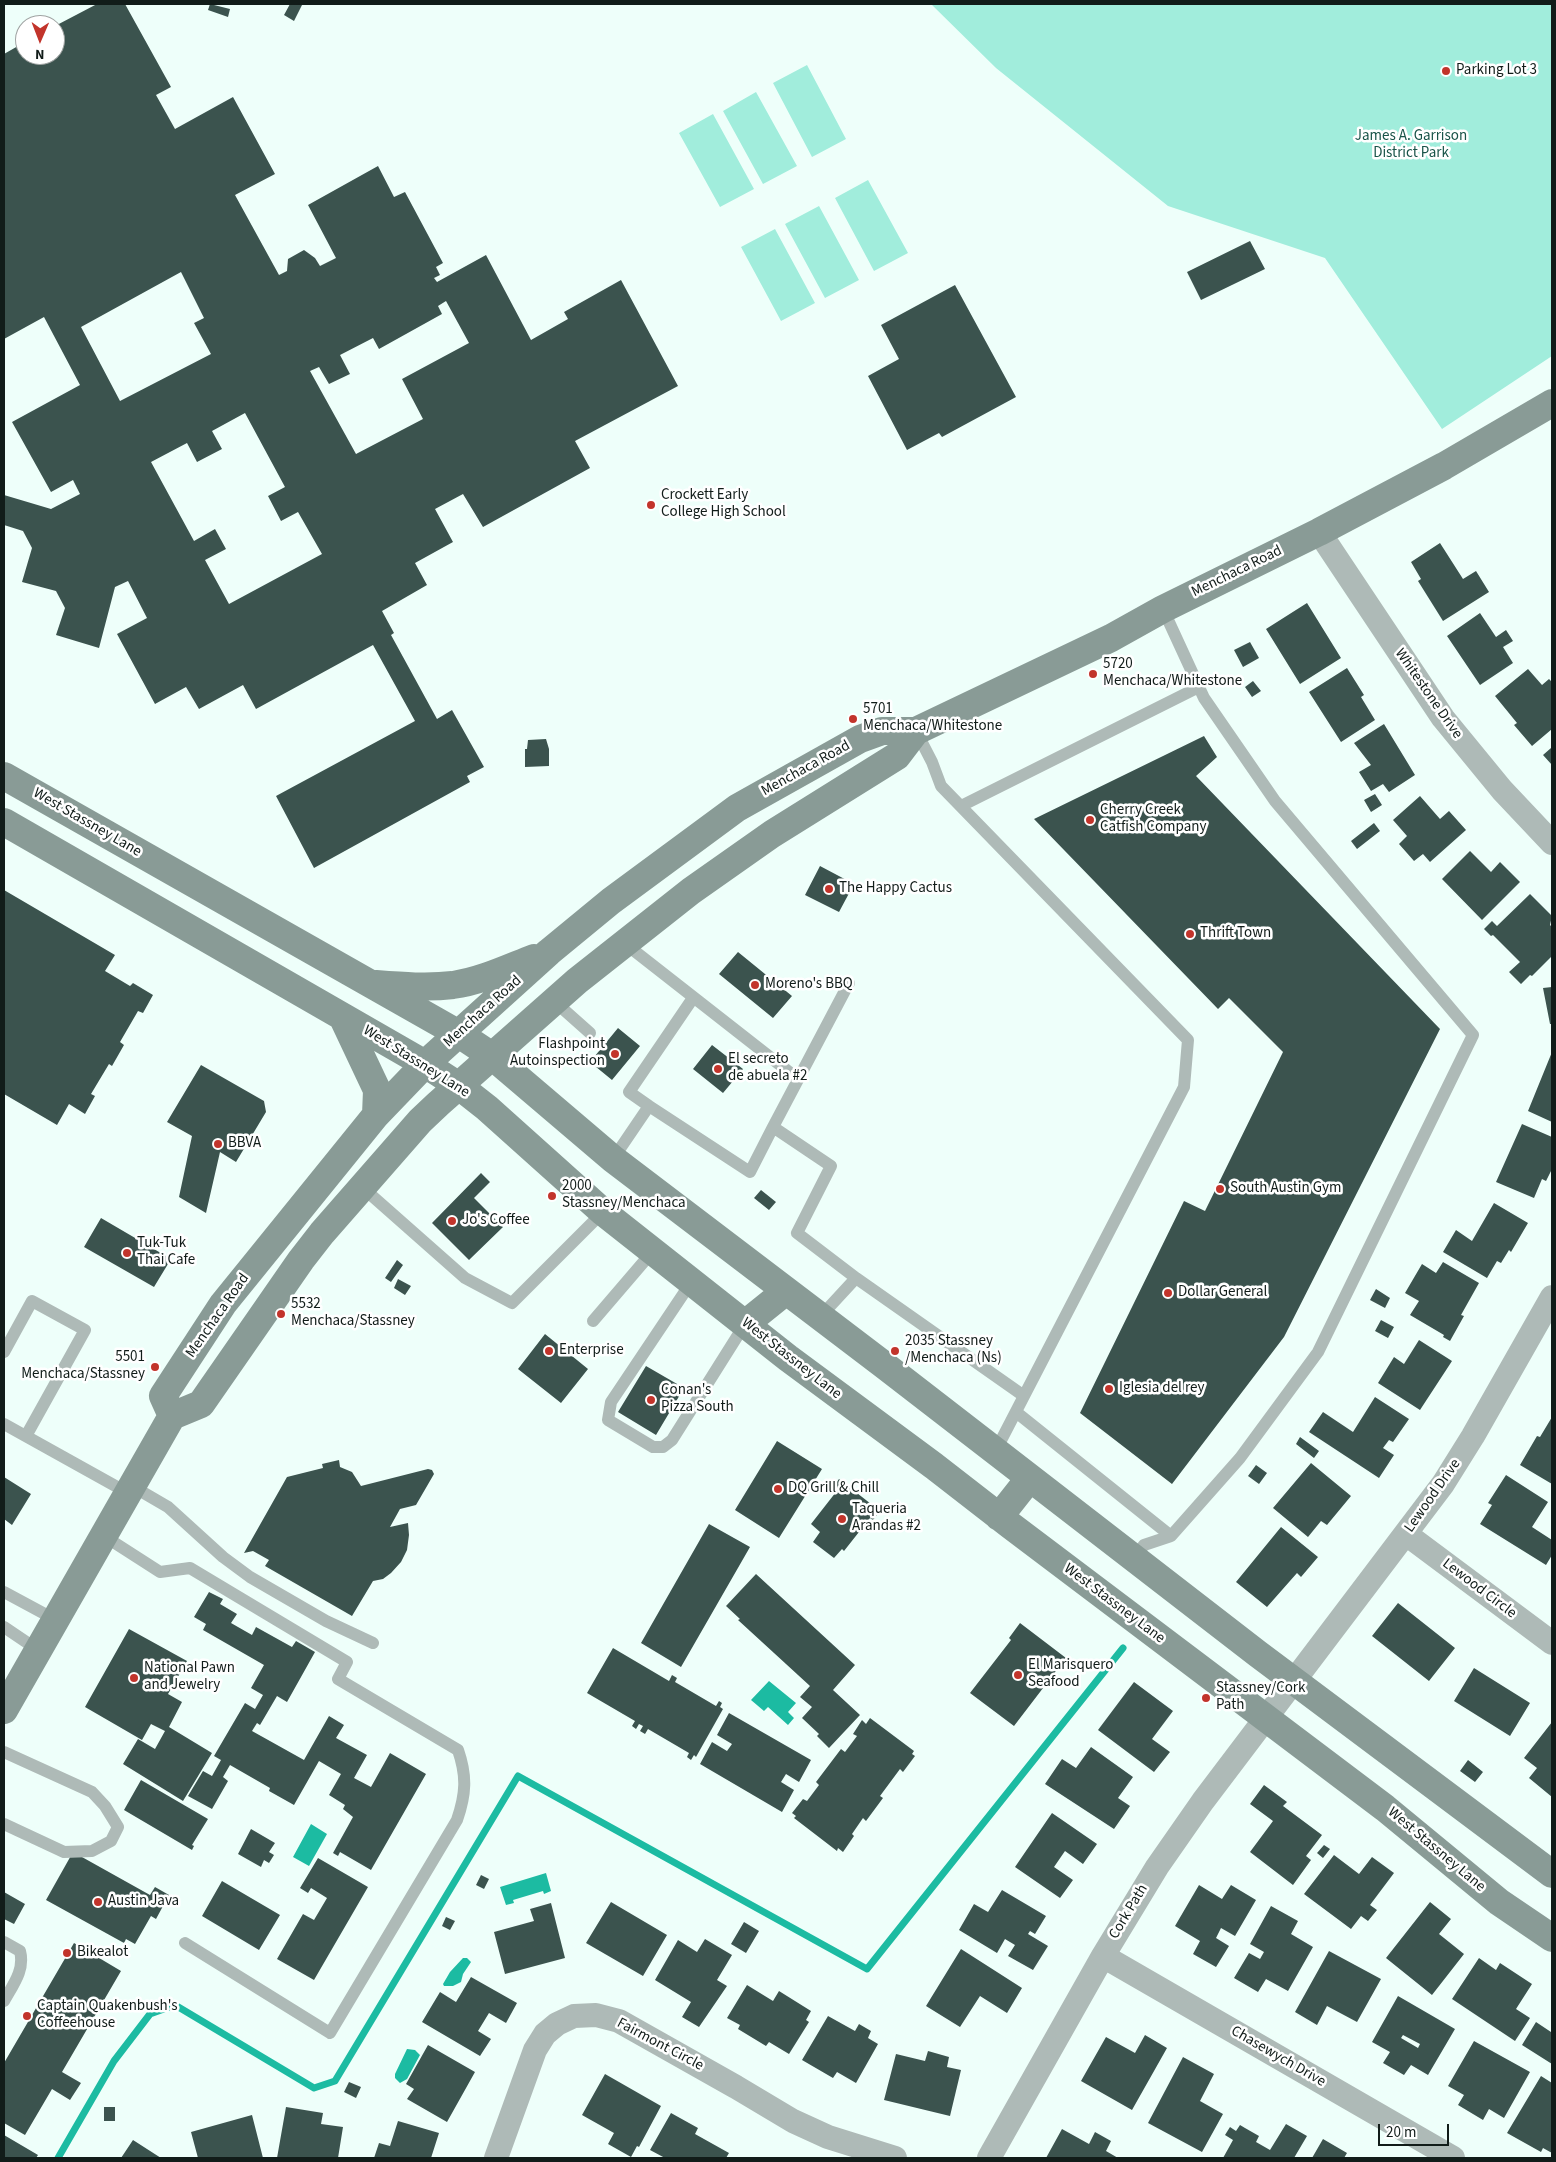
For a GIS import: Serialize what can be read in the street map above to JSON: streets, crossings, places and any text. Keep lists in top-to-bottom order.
{
  "streets": {
    "main road": ["Menchaca Road", "West Stassney Lane"],
    "street": [
      "Whitestone Drive",
      "Lewood Drive",
      "Lewood Circle",
      "Cork Path",
      "Fairmont Circle",
      "Chasewych Drive"
    ]
  },
  "crossings": [
    ["Menchaca Road", "Whitestone Drive"],
    ["Menchaca Road", "West Stassney Lane"],
    ["West Stassney Lane", "Lewood Drive"],
    ["West Stassney Lane", "Cork Path"],
    ["Lewood Drive", "Lewood Circle"],
    ["Lewood Drive", "Cork Path"],
    ["Cork Path", "Chasewych Drive"]
  ],
  "parks": ["James A. Garrison District Park"],
  "places": [
    "Parking Lot 3",
    "Crockett Early College High School",
    "5720 Menchaca/Whitestone",
    "5701 Menchaca/Whitestone",
    "Cherry Creek Catfish Company",
    "The Happy Cactus",
    "Thrift Town",
    "Moreno's BBQ",
    "Flashpoint Autoinspection",
    "El secreto de abuela #2",
    "BBVA",
    "South Austin Gym",
    "2000 Stassney/Menchaca",
    "Jo's Coffee",
    "Tuk-Tuk Thai Cafe",
    "Dollar General",
    "5532 Menchaca/Stassney",
    "Enterprise",
    "2035 Stassney /Menchaca (Ns)",
    "5501 Menchaca/Stassney",
    "Iglesia del rey",
    "Conan's Pizza South",
    "DQ Grill & Chill",
    "Taqueria Arandas #2",
    "El Marisquero Seafood",
    "National Pawn and Jewelry",
    "Stassney/Cork Path",
    "Austin Java",
    "Bikealot",
    "Captain Quakenbush's Coffeehouse"
  ],
  "scale_bar": "20 m",
  "north": "bottom"
}
